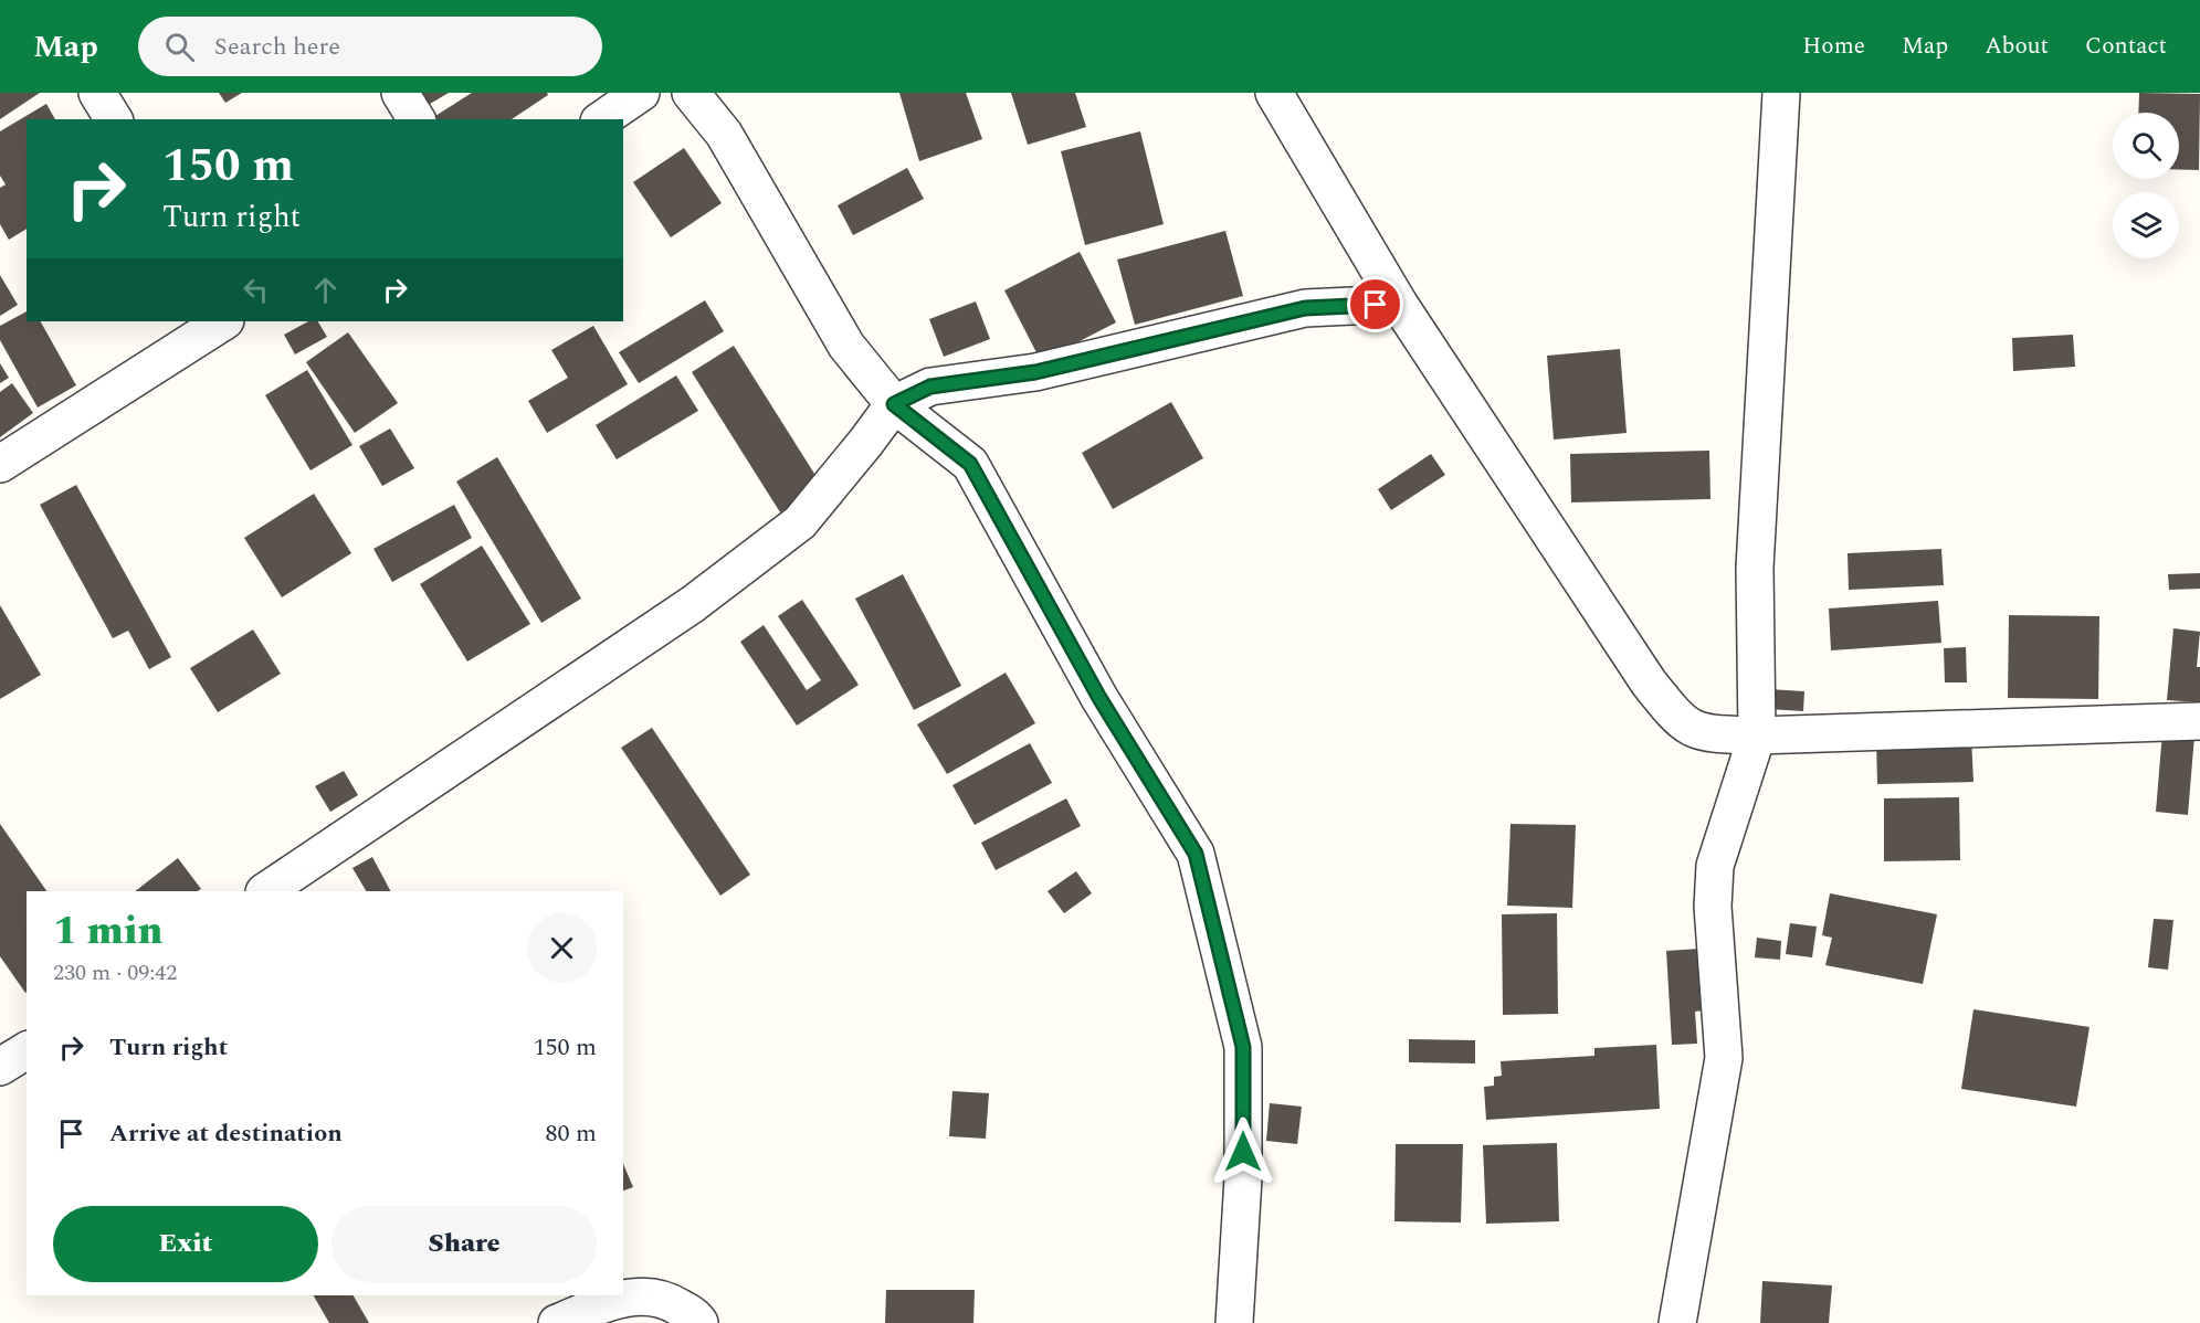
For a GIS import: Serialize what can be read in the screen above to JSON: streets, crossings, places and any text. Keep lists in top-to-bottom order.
{
  "page": {
    "header": "Map",
    "search": "Search here",
    "nav": [
      "Home",
      "Map",
      "About",
      "Contact"
    ],
    "turn": ["150 m", "Turn right"],
    "heading": ["1 min", "230 m · 09:42"],
    "list": [
      {
        "name": "Turn right",
        "value": "150 m"
      },
      {
        "name": "Arrive at destination",
        "value": "80 m"
      }
    ],
    "buttons": ["Exit", "Share"]
  }
}
